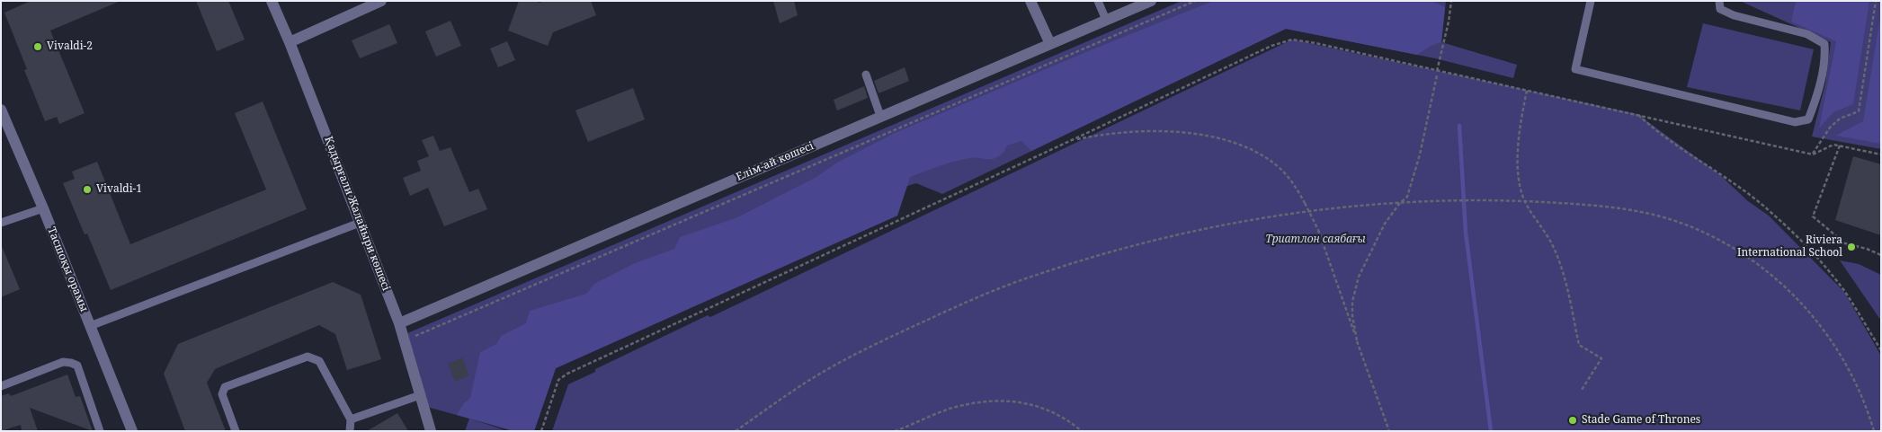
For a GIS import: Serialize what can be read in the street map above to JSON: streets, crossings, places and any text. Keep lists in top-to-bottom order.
{
  "streets": {
    "street": ["Елім-ай көшесі", "Қадырғали Жалайыри көшесі", "Тасшоқы орамы"]
  },
  "crossings": [
    ["Елім-ай көшесі", "Қадырғали Жалайыри көшесі"]
  ],
  "parks": ["Триатлон саябағы"],
  "places": [
    "Vivaldi-2",
    "Vivaldi-1",
    "Riviera International School",
    "Stade Game of Thrones"
  ]
}
